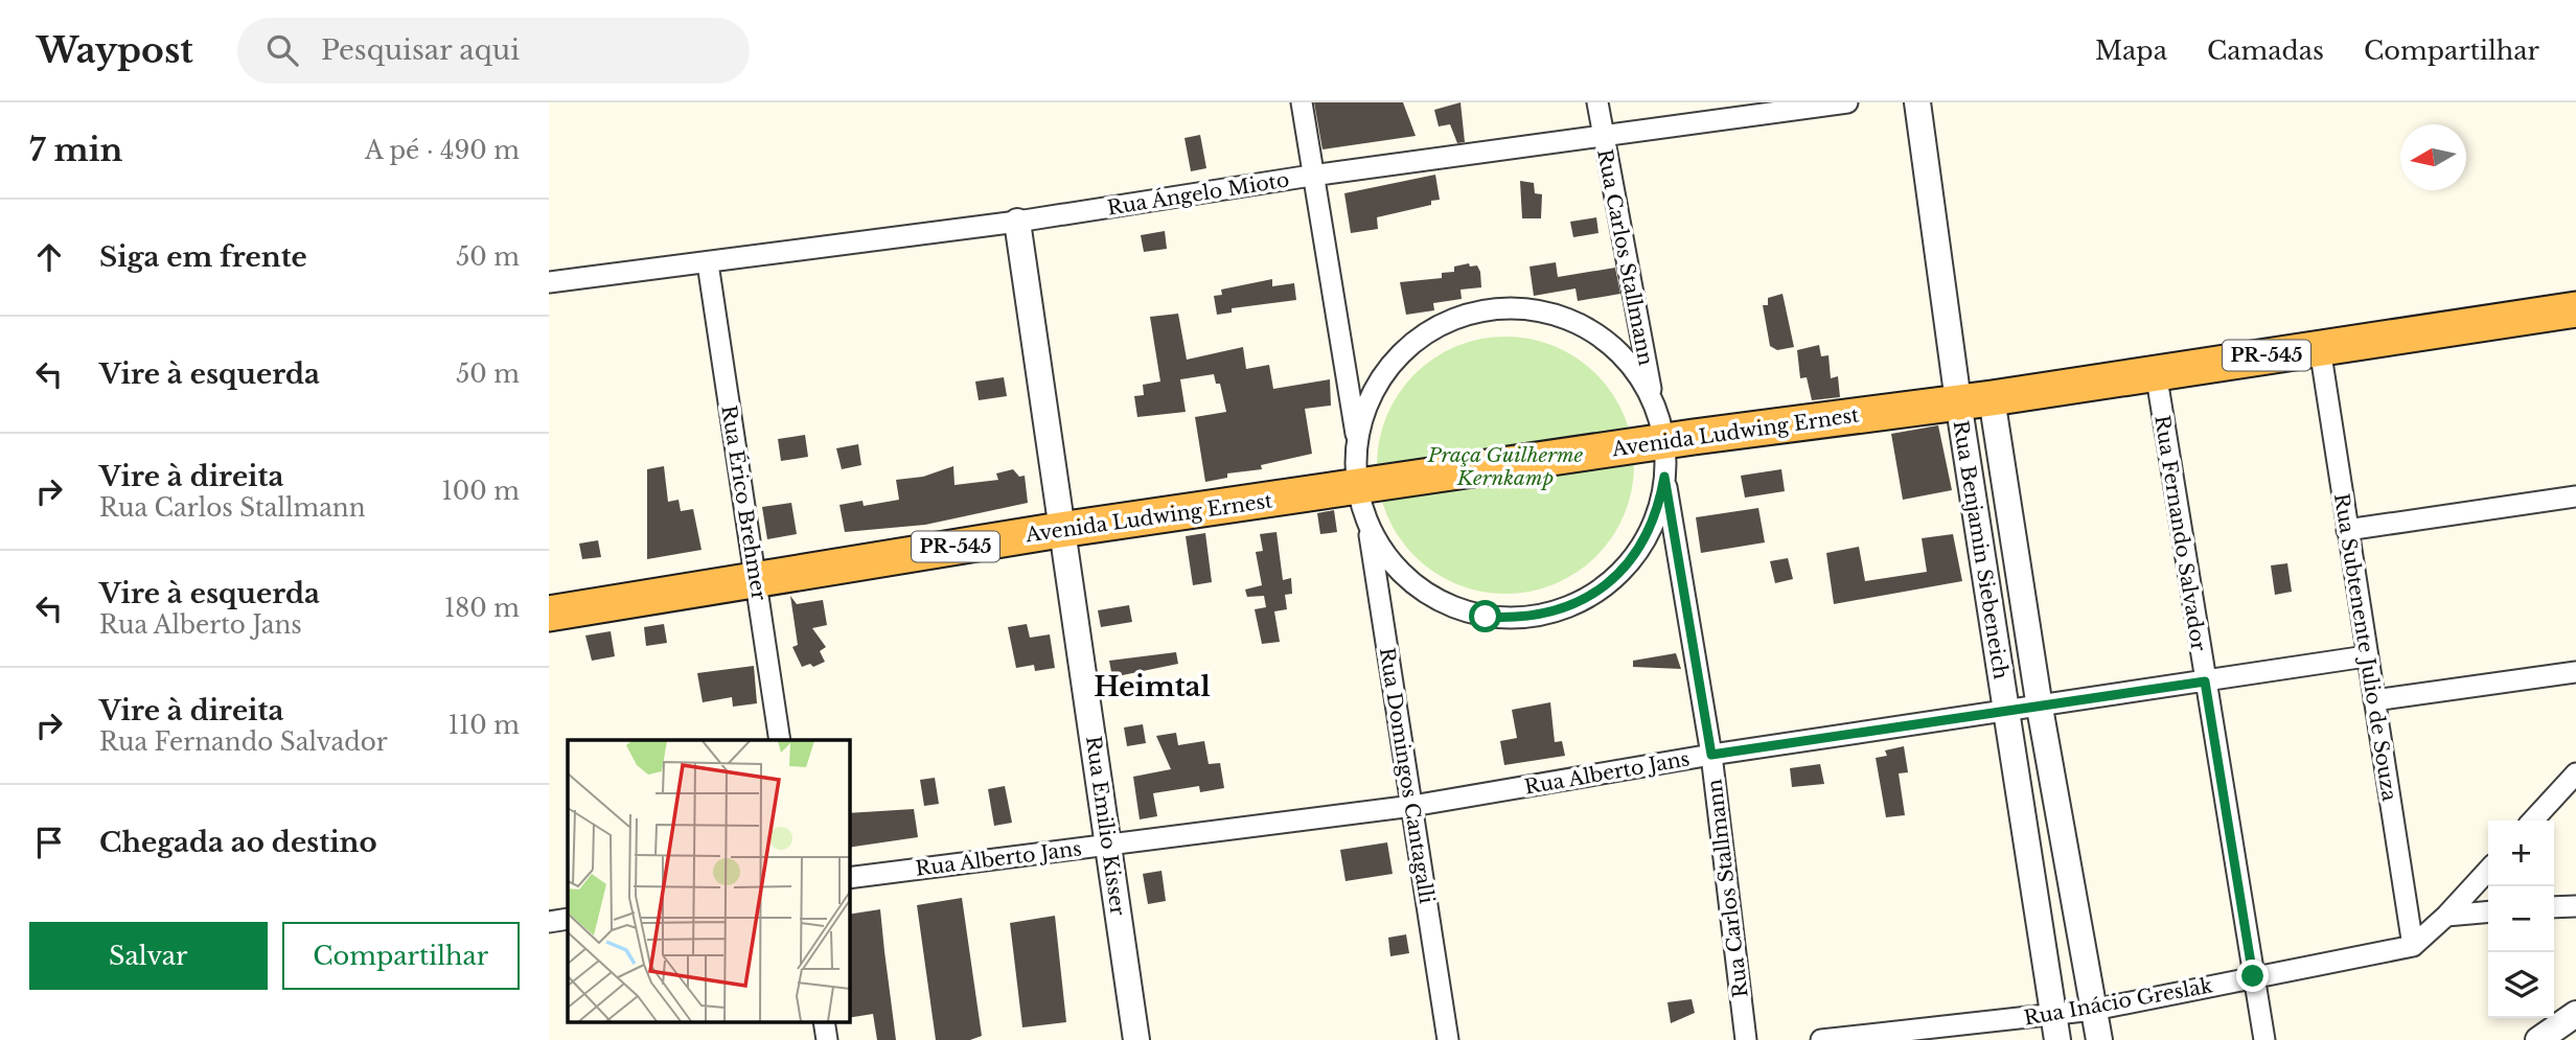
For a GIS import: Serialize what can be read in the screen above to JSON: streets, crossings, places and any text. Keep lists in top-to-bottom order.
{
  "streets": {
    "highway": ["PR-545", "Avenida Ludwing Ernest"],
    "street": [
      "Rua Ángelo Mioto",
      "Rua Carlos Stallmann",
      "Rua Érico Brehmer",
      "Rua Fernando Salvador",
      "Rua Benjamin Siebeneich",
      "Rua Subtenente Julio de Souza",
      "Rua Alberto Jans",
      "Rua Domingos Cantagalli",
      "Rua Emilio Kisser",
      "Rua Inácio Greslak"
    ]
  },
  "crossings": [
    ["Rua Ángelo Mioto", "Rua Carlos Stallmann"],
    ["Rua Ángelo Mioto", "Rua Érico Brehmer"],
    ["Rua Ángelo Mioto", "Rua Emilio Kisser"],
    ["Rua Carlos Stallmann", "Avenida Ludwing Ernest"],
    ["Rua Carlos Stallmann", "Rua Alberto Jans"],
    ["Avenida Ludwing Ernest", "Rua Érico Brehmer"],
    ["Avenida Ludwing Ernest", "Rua Fernando Salvador"],
    ["Avenida Ludwing Ernest", "Rua Benjamin Siebeneich"],
    ["Avenida Ludwing Ernest", "Rua Subtenente Julio de Souza"],
    ["Avenida Ludwing Ernest", "Rua Domingos Cantagalli"],
    ["Avenida Ludwing Ernest", "Rua Emilio Kisser"],
    ["Rua Fernando Salvador", "Rua Alberto Jans"],
    ["Rua Fernando Salvador", "Rua Inácio Greslak"],
    ["Rua Benjamin Siebeneich", "Rua Alberto Jans"],
    ["Rua Benjamin Siebeneich", "Rua Inácio Greslak"],
    ["Rua Subtenente Julio de Souza", "Rua Alberto Jans"],
    ["Rua Subtenente Julio de Souza", "Rua Inácio Greslak"],
    ["Rua Alberto Jans", "Rua Domingos Cantagalli"],
    ["Rua Alberto Jans", "Rua Emilio Kisser"]
  ],
  "districts": ["Heimtal"],
  "parks": ["Praça Guilherme Kernkamp"],
  "north": "left",
  "page": {
    "header": "Waypost",
    "search": "Pesquisar aqui",
    "nav": ["Mapa", "Camadas", "Compartilhar"],
    "heading": ["7 min", "A pé · 490 m"],
    "list": [
      ["Siga em frente", "50 m"],
      ["Vire à esquerda", "50 m"],
      ["Vire à direita", "Rua Carlos Stallmann", "100 m"],
      ["Vire à esquerda", "Rua Alberto Jans", "180 m"],
      ["Vire à direita", "Rua Fernando Salvador", "110 m"],
      "Chegada ao destino"
    ],
    "map_buttons": ["+", "−"],
    "buttons": ["Salvar", "Compartilhar"]
  }
}
